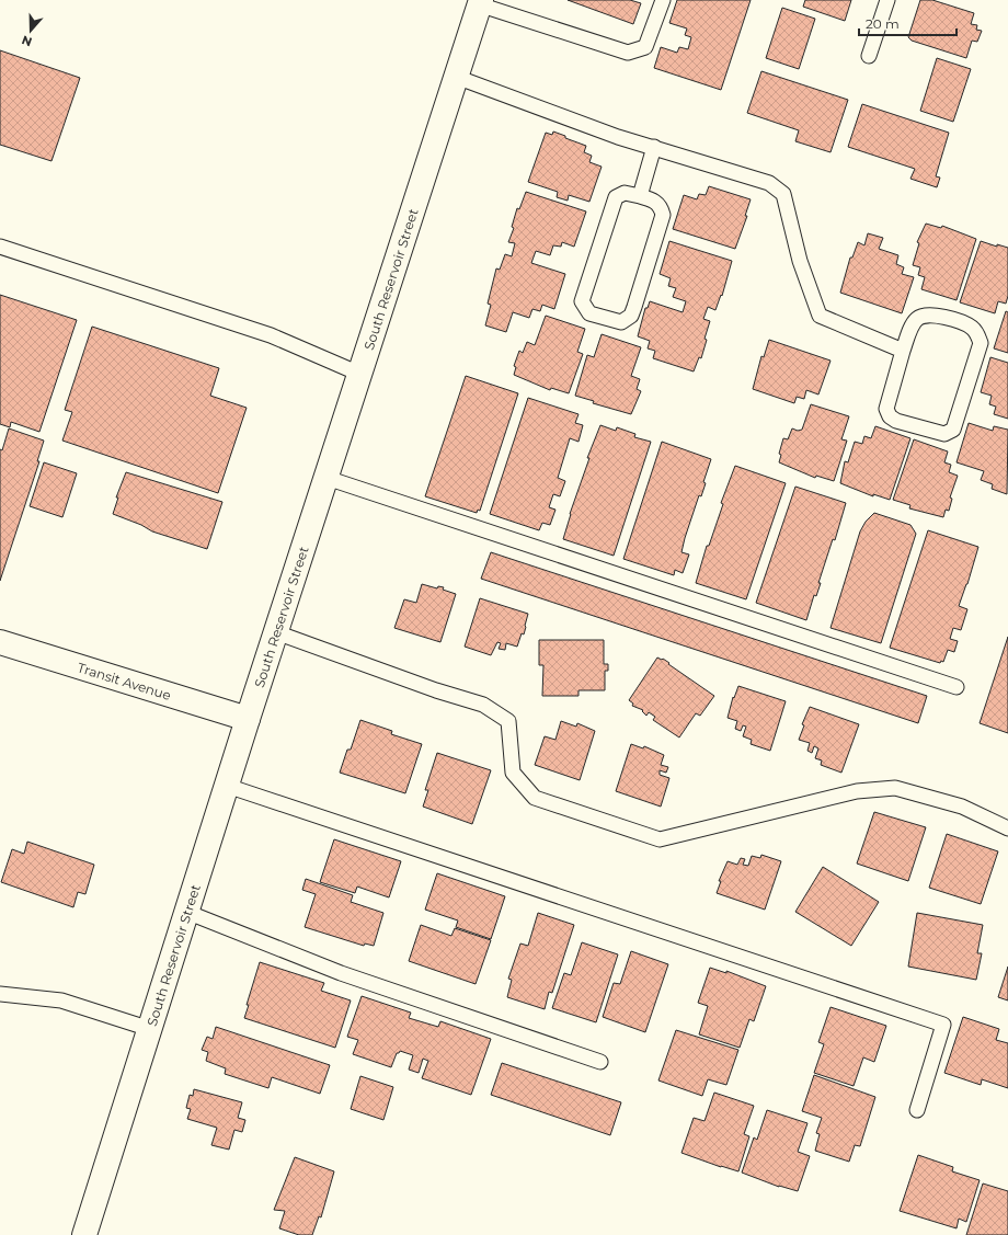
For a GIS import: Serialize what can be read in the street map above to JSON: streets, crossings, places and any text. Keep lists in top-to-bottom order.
{
  "streets": {
    "main road": ["South Reservoir Street", "Transit Avenue"]
  },
  "crossings": [
    ["South Reservoir Street", "Transit Avenue"]
  ],
  "scale_bar": "20 m",
  "north": "bottom"
}
